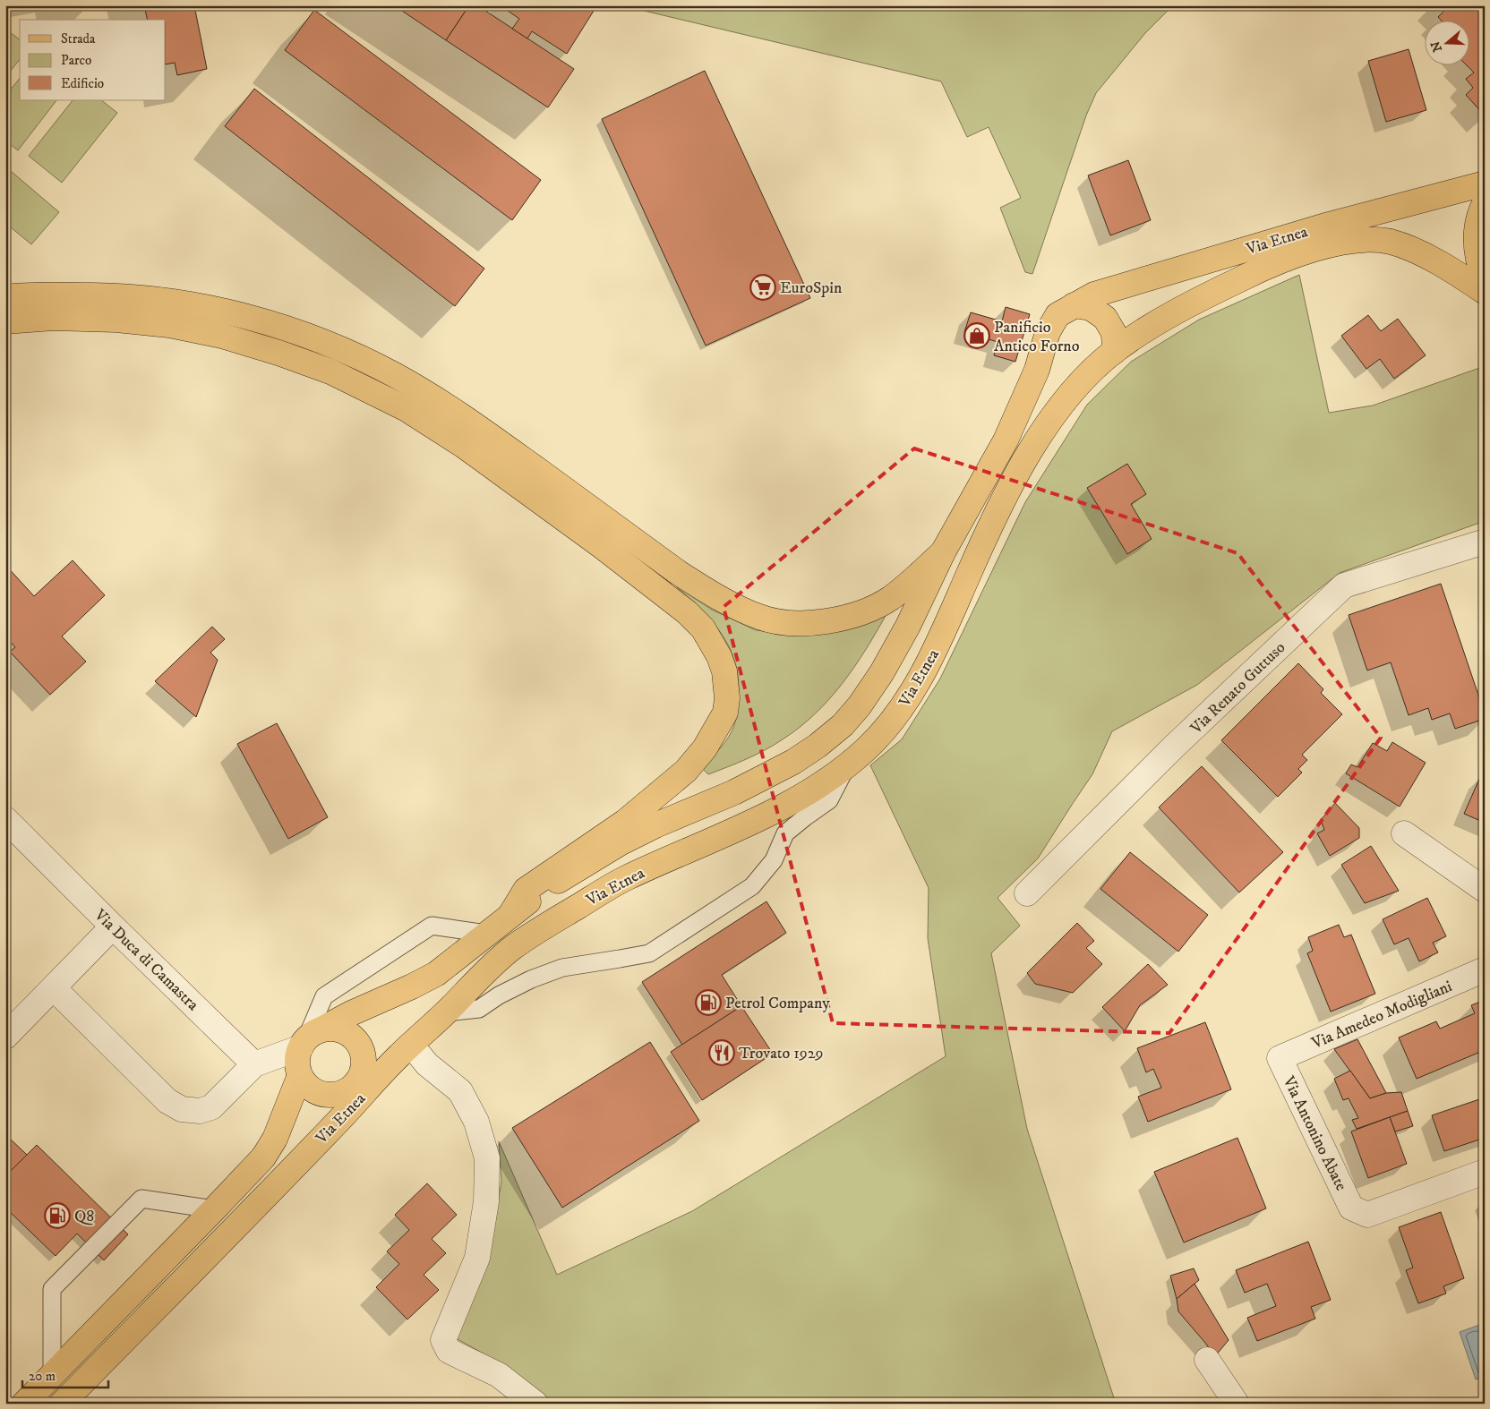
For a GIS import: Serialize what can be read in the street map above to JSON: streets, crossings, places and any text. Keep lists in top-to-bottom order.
{
  "streets": {
    "main road": ["Via Etnea"],
    "street": [
      "Via Renato Guttuso",
      "Via Duca di Camastra",
      "Via Amedeo Modigliani",
      "Via Antonino Abate"
    ]
  },
  "crossings": [
    ["Via Amedeo Modigliani", "Via Antonino Abate"]
  ],
  "places": {
    "supermarket": ["EuroSpin"],
    "shop": ["Panificio Antico Forno"],
    "fuel station": ["Petrol Company", "Q8"],
    "restaurant": ["Trovato 1929"]
  },
  "legend": ["Strada", "Parco", "Edificio"],
  "scale_bar": "20 m",
  "north": "left"
}
